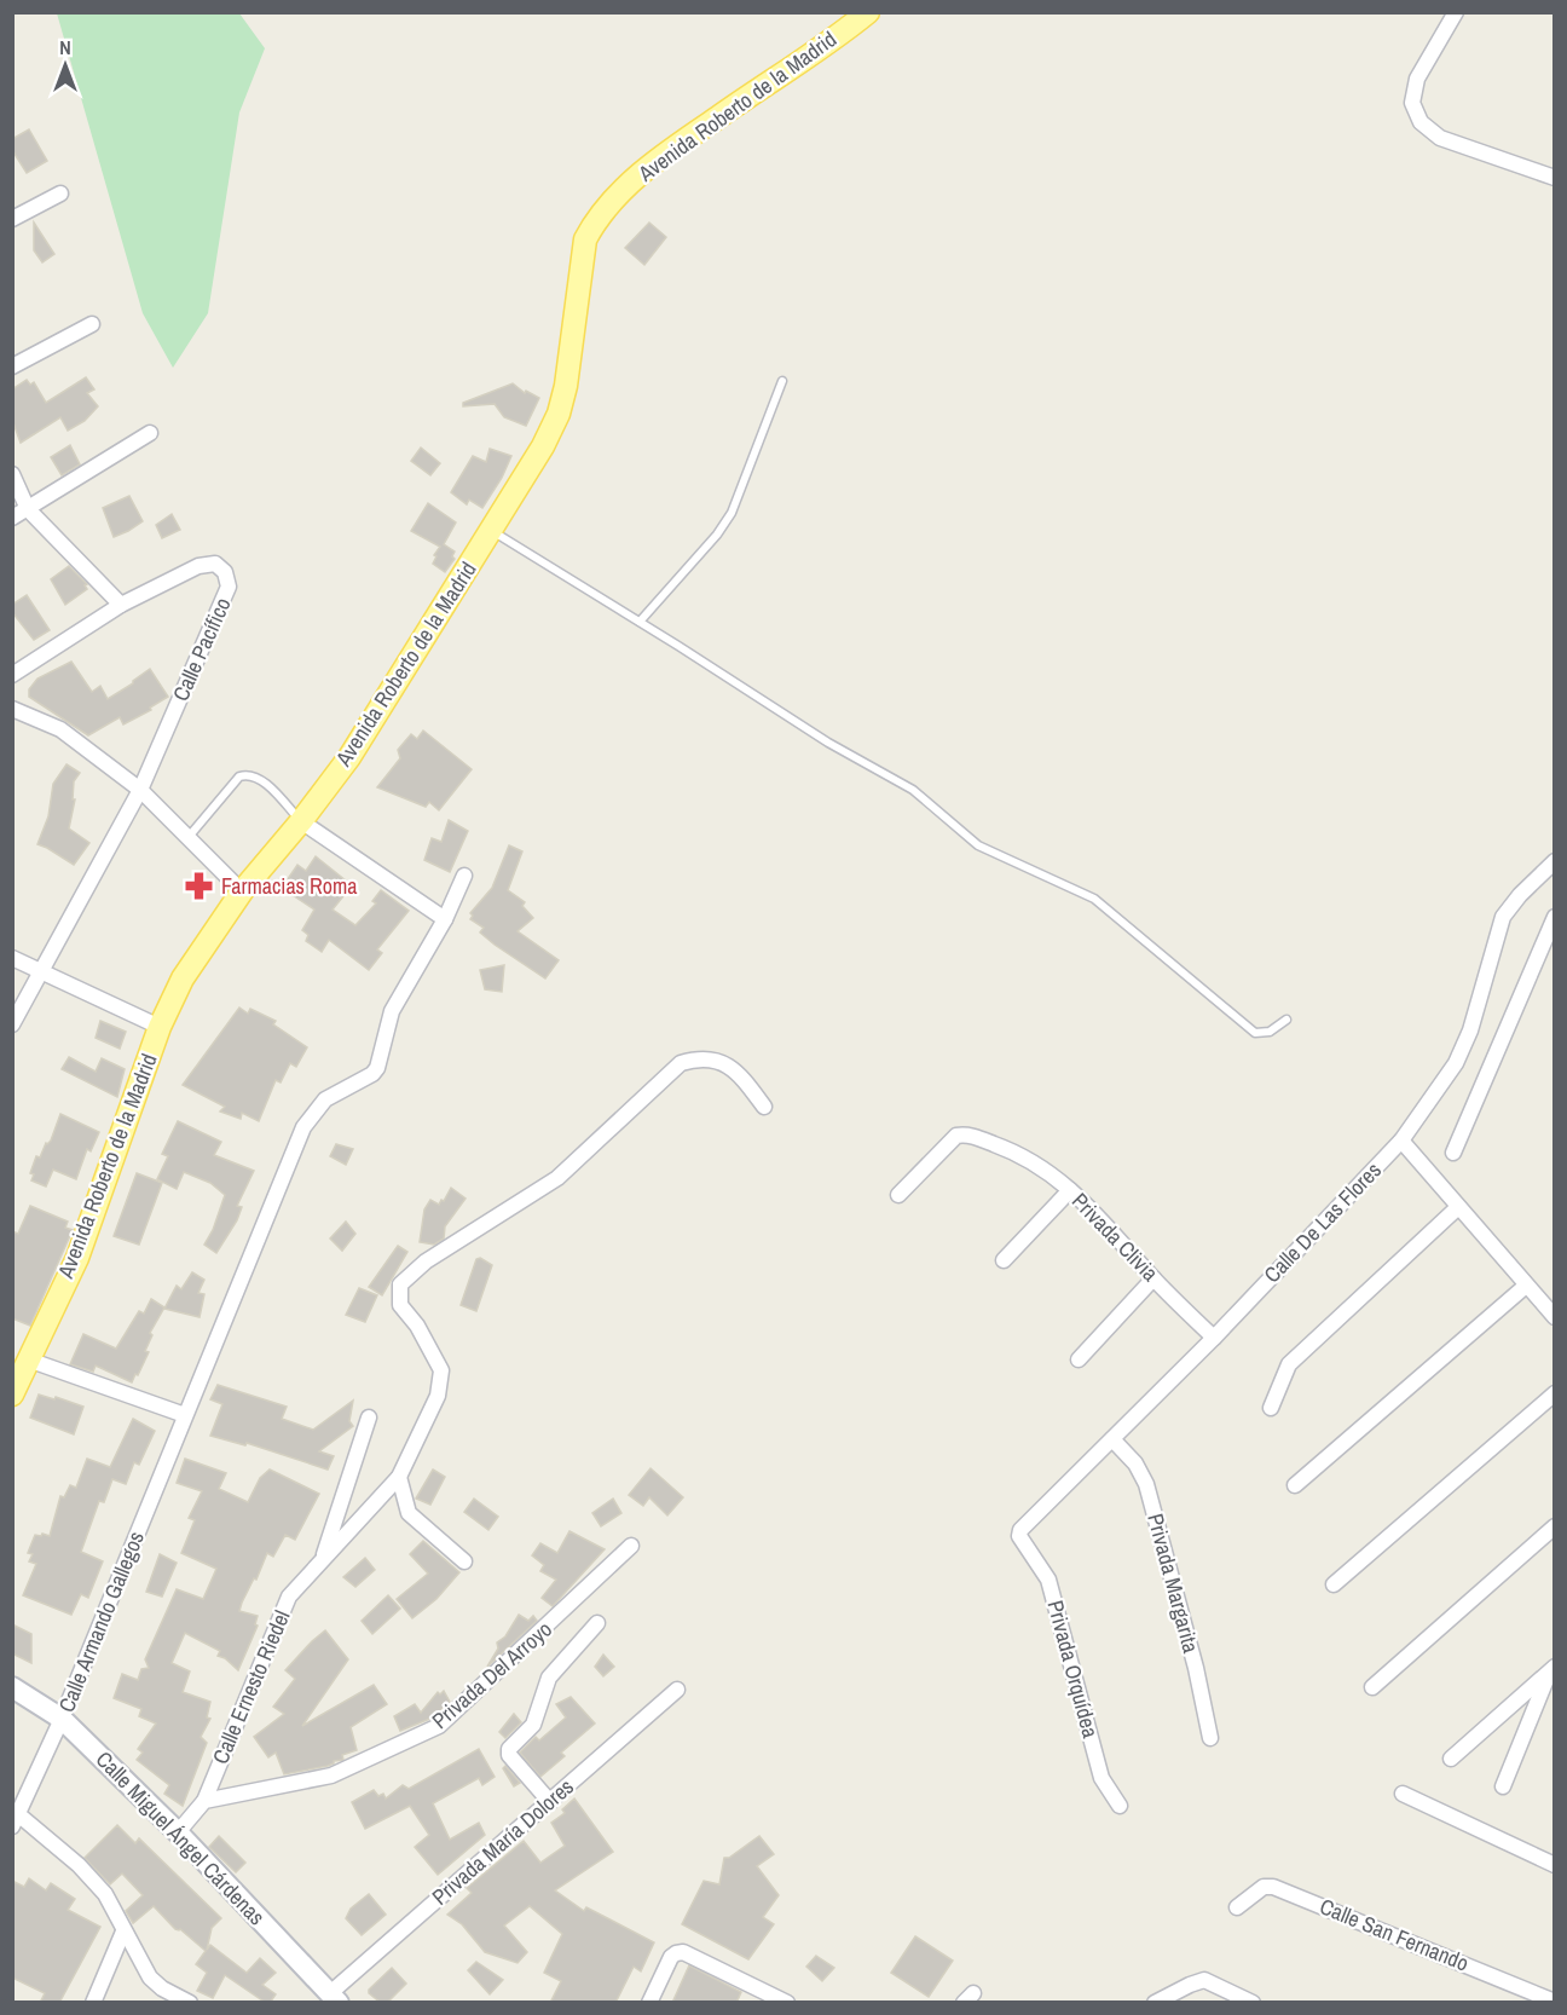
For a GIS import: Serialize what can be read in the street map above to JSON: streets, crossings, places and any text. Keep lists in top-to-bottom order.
{
  "streets": {
    "main road": ["Avenida Roberto de la Madrid"],
    "street": [
      "Calle Pacífico",
      "Calle De Las Flores",
      "Privada Clivia",
      "Privada Margarita",
      "Calle Armando Gallegos",
      "Privada Orquídea",
      "Privada Del Arroyo",
      "Calle Ernesto Riedel",
      "Calle Miguel Ángel Cárdenas",
      "Privada María Dolores",
      "Calle San Fernando"
    ]
  },
  "crossings": [
    ["Calle De Las Flores", "Privada Clivia"],
    ["Calle De Las Flores", "Privada Margarita"],
    ["Calle De Las Flores", "Privada Orquídea"],
    ["Calle Armando Gallegos", "Calle Miguel Ángel Cárdenas"],
    ["Privada Del Arroyo", "Calle Ernesto Riedel"],
    ["Calle Miguel Ángel Cárdenas", "Privada María Dolores"]
  ],
  "places": {
    "pharmacy": ["Farmacias Roma"]
  },
  "north": "top"
}
